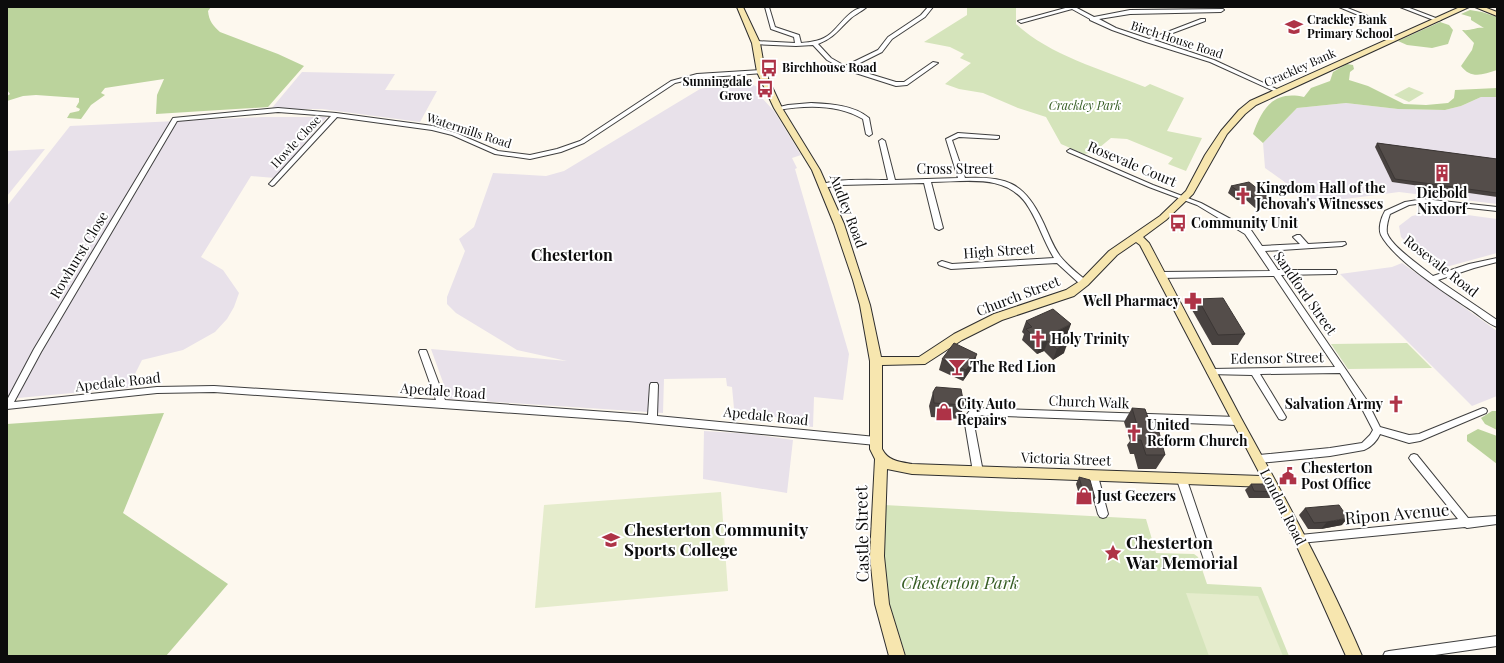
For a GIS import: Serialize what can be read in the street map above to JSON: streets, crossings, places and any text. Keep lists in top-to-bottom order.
{
  "streets": {
    "street": [
      "Birch House Road",
      "Crackley Bank",
      "Watermills Road",
      "Howle Close",
      "Rosevale Court",
      "Cross Street",
      "Audley Road",
      "High Street",
      "Rowhurst Close",
      "Rosevale Road",
      "Sandford Street",
      "Church Street",
      "Edensor Street",
      "Apedale Road",
      "Church Walk",
      "Victoria Street",
      "London Road",
      "Ripon Avenue",
      "Castle Street"
    ]
  },
  "crossings": [
    ["Birch House Road", "Crackley Bank"],
    ["Crackley Bank", "Rosevale Court"],
    ["Crackley Bank", "Sandford Street"],
    ["Crackley Bank", "Church Street"],
    ["Crackley Bank", "London Road"],
    ["Watermills Road", "Howle Close"],
    ["Watermills Road", "Audley Road"],
    ["Watermills Road", "Rowhurst Close"],
    ["Rosevale Court", "Sandford Street"],
    ["Cross Street", "Audley Road"],
    ["Cross Street", "High Street"],
    ["Cross Street", "Church Street"],
    ["Audley Road", "Church Street"],
    ["Audley Road", "Apedale Road"],
    ["Rowhurst Close", "Apedale Road"],
    ["Sandford Street", "Edensor Street"],
    ["Church Street", "London Road"],
    ["Edensor Street", "London Road"],
    ["Church Walk", "Victoria Street"],
    ["Church Walk", "London Road"],
    ["Victoria Street", "London Road"],
    ["Victoria Street", "Castle Street"],
    ["London Road", "Ripon Avenue"]
  ],
  "districts": ["Chesterton"],
  "parks": ["Crackley Park", "Chesterton Park"],
  "places": {
    "school or university": ["Crackley Bank Primary School", "Chesterton Community Sports College"],
    "bus stop": ["Birchhouse Road", "Sunningdale Grove", "Community Unit"],
    "building": ["Diebold Nixdorf"],
    "church": [
      "Kingdom Hall of the Jehovah's Witnesses",
      "Holy Trinity",
      "Salvation Army",
      "United Reform Church"
    ],
    "pharmacy": ["Well Pharmacy"],
    "bar": ["The Red Lion"],
    "shop": ["City Auto Repairs", "Just Geezers"],
    "public building": ["Chesterton Post Office"],
    "place": ["Chesterton War Memorial"]
  }
}
